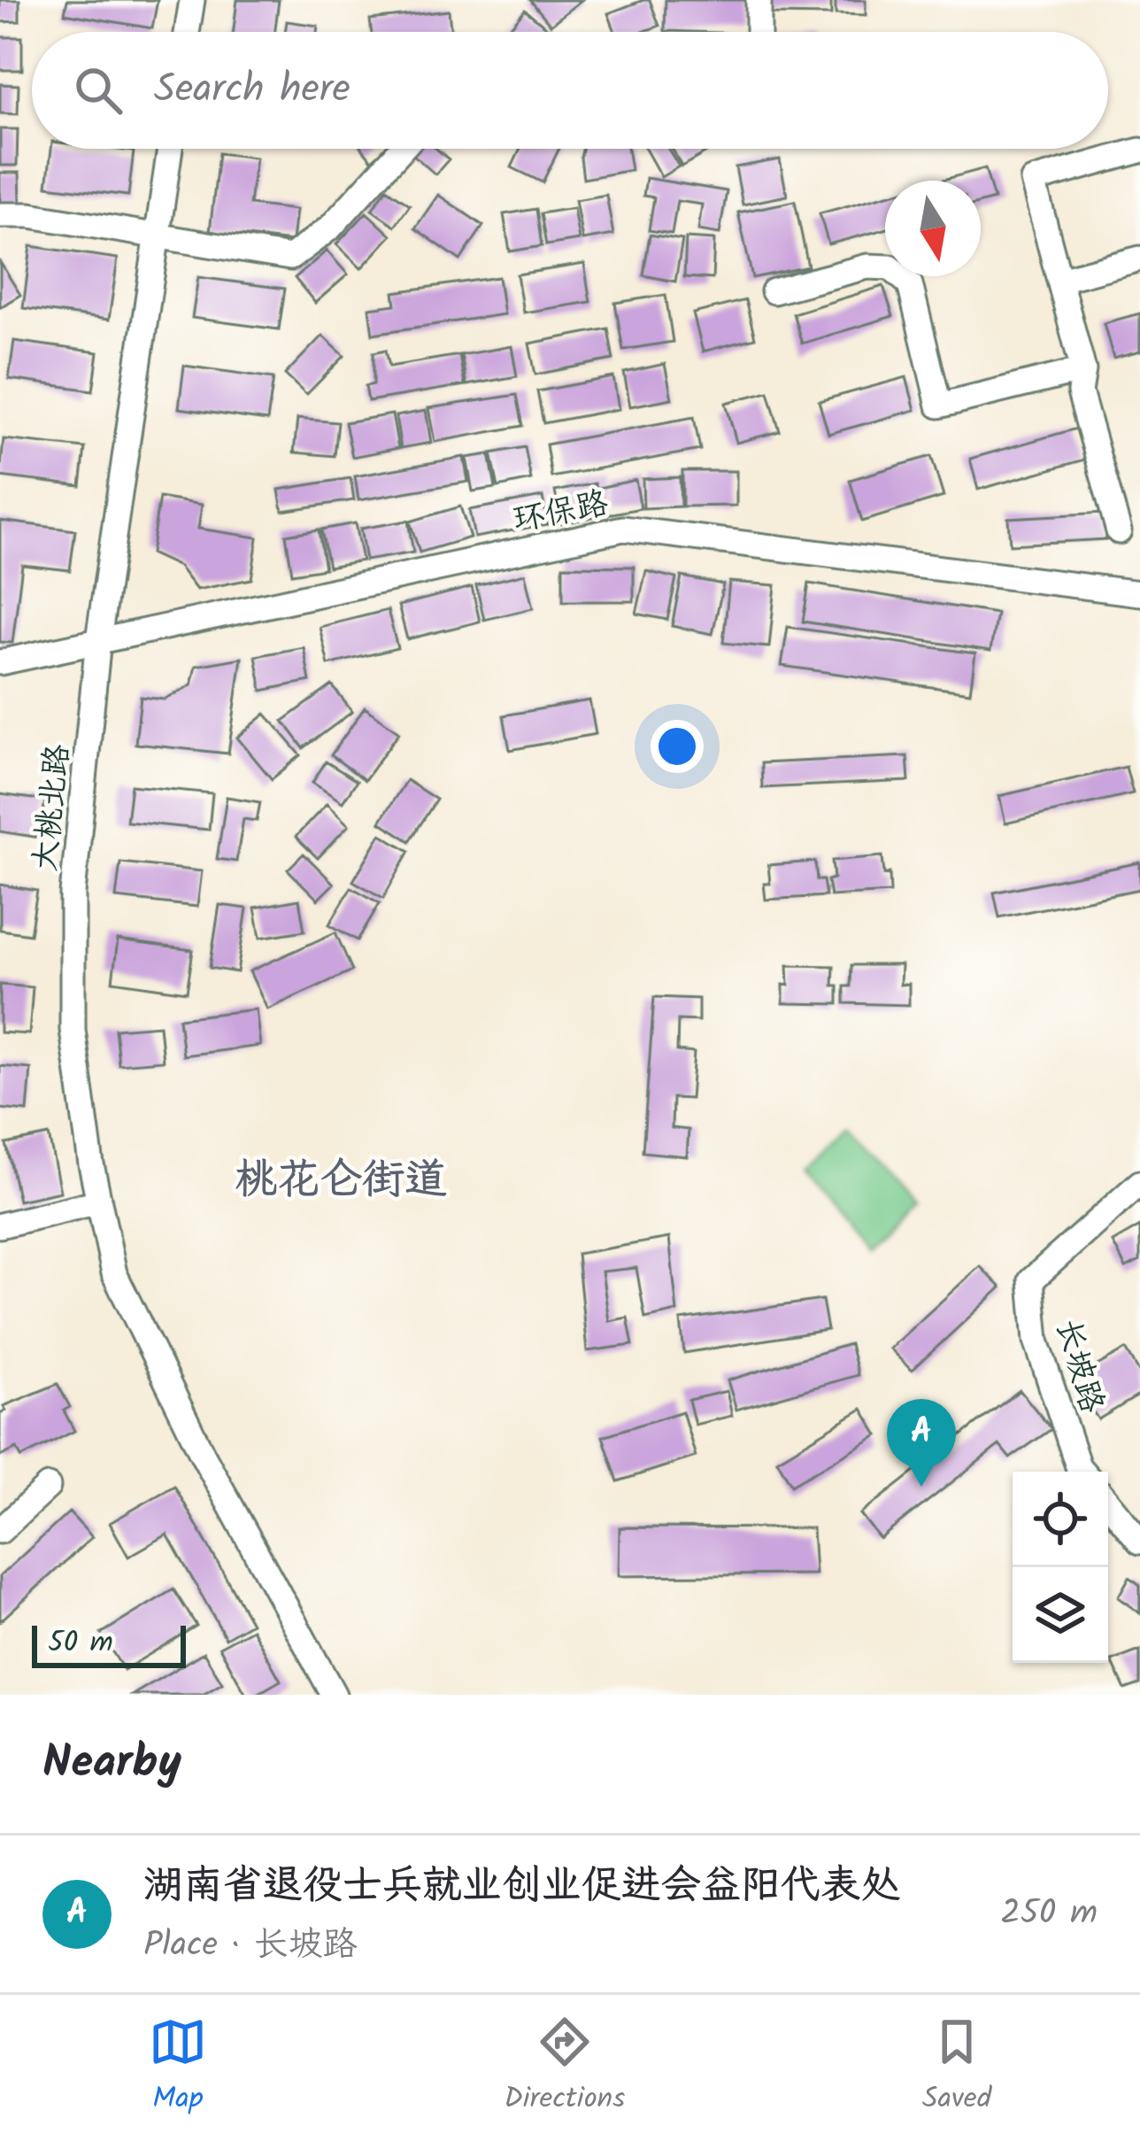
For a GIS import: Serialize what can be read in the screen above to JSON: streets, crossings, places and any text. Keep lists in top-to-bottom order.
{
  "streets": {
    "street": ["环保路", "大桃北路", "长坡路"]
  },
  "crossings": [
    ["环保路", "大桃北路"]
  ],
  "districts": ["桃花仑街道"],
  "scale_bar": "50 m",
  "north": "bottom",
  "page": {
    "search": "Search here",
    "pins": "A",
    "scale": "50 m",
    "heading": "Nearby",
    "list": [
      {
        "mark": "A",
        "name": "湖南省退役士兵就业创业促进会益阳代表处",
        "note": "Place · 长坡路",
        "value": "250 m"
      }
    ],
    "nav": ["Map", "Directions", "Saved"]
  }
}
